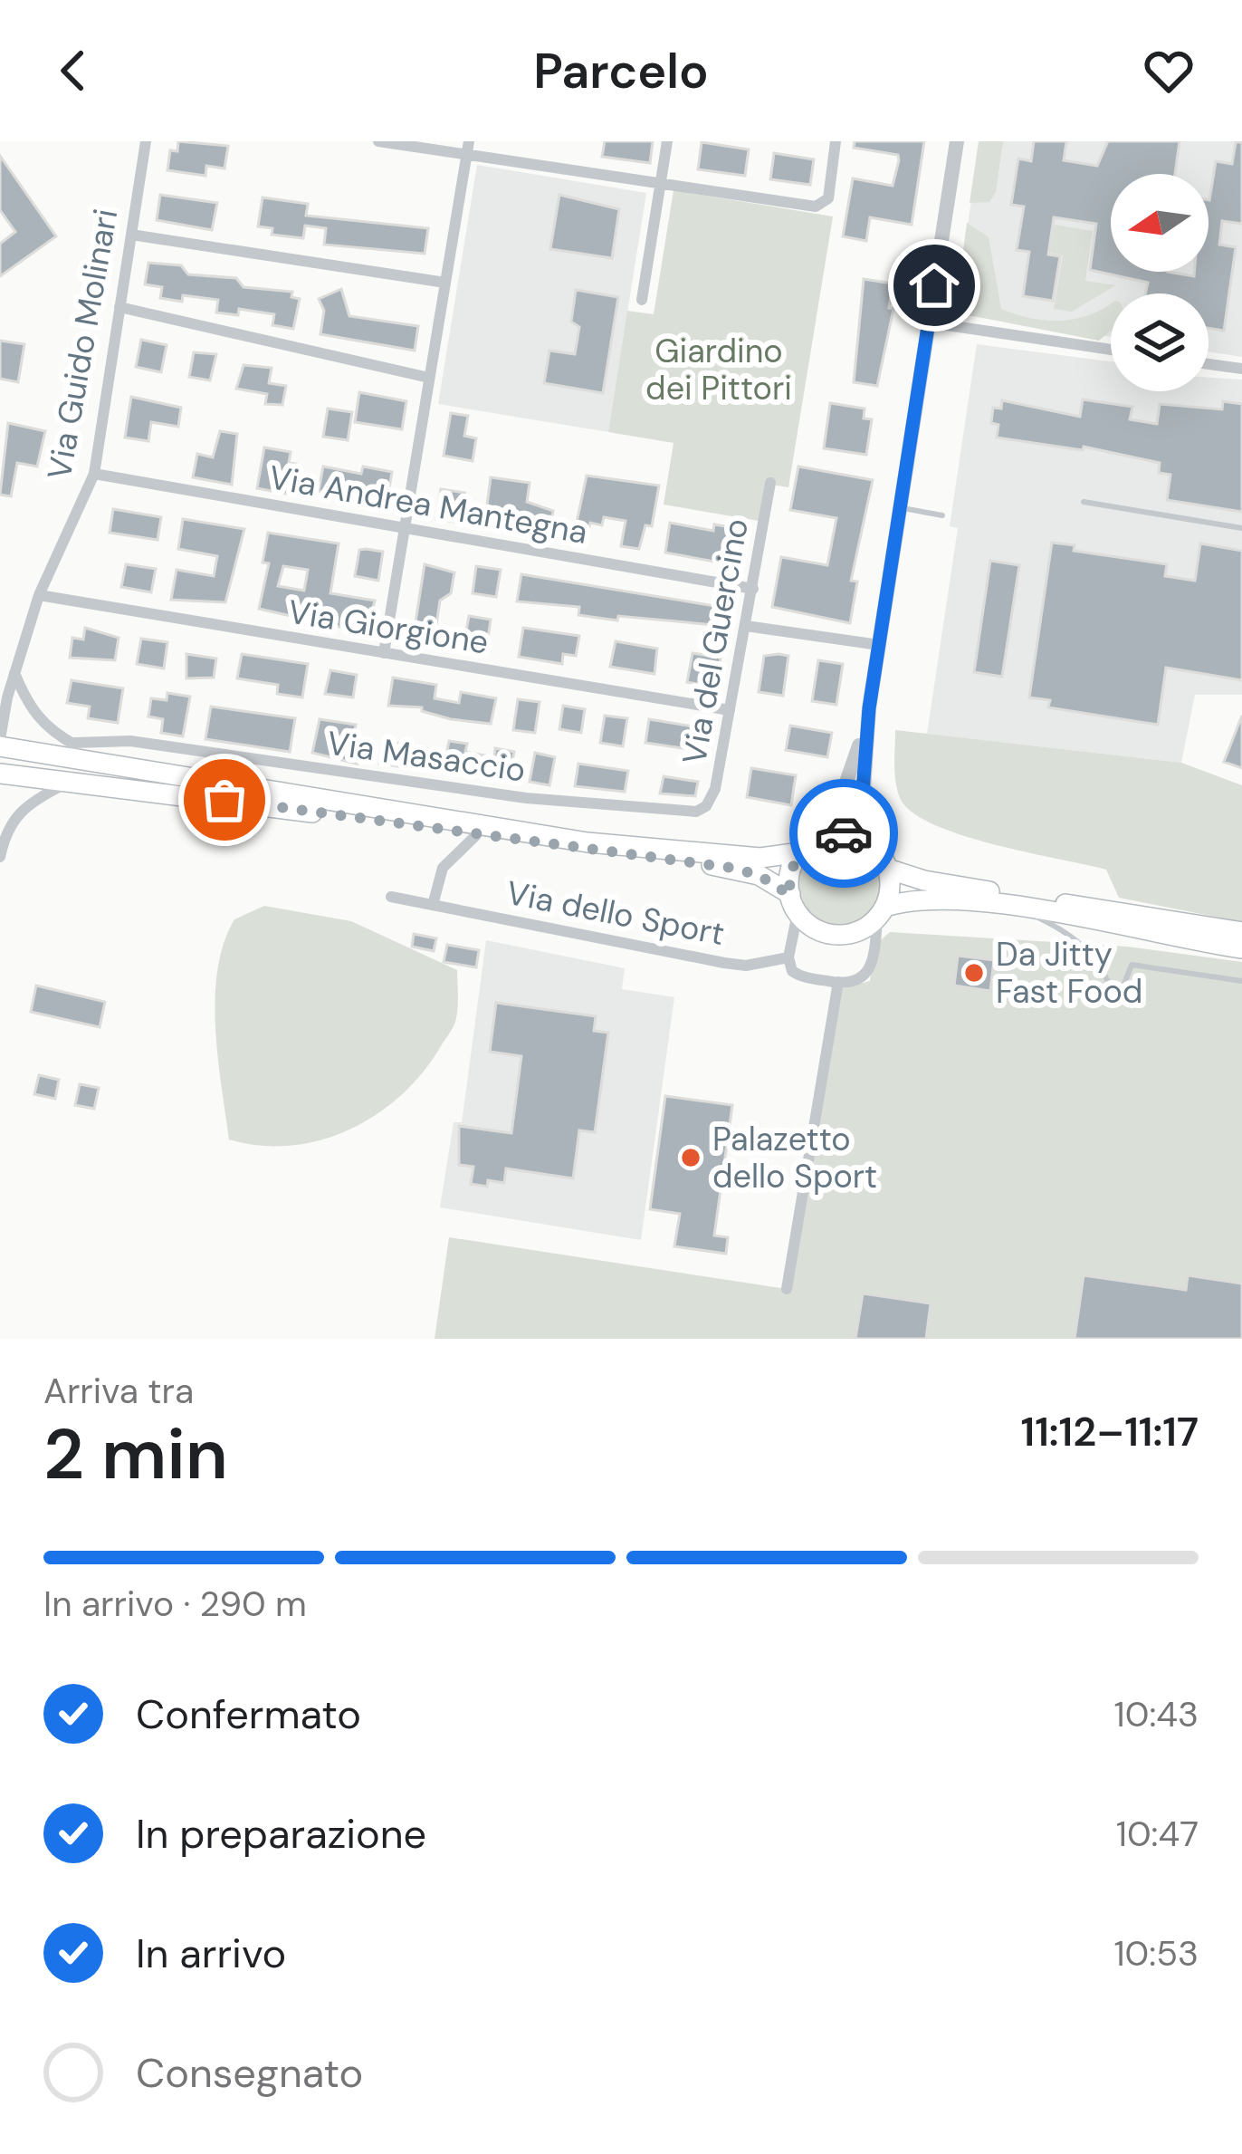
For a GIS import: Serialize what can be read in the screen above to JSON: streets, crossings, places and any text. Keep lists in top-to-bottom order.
{
  "streets": {
    "street": [
      "Via Guido Molinari",
      "Via Andrea Mantegna",
      "Via Giorgione",
      "Via del Guercino",
      "Via Masaccio",
      "Via dello Sport"
    ]
  },
  "crossings": [
    ["Via Guido Molinari", "Via Andrea Mantegna"],
    ["Via Guido Molinari", "Via Giorgione"],
    ["Via Andrea Mantegna", "Via del Guercino"],
    ["Via Giorgione", "Via del Guercino"],
    ["Via del Guercino", "Via Masaccio"]
  ],
  "parks": ["Giardino dei Pittori"],
  "places": ["Da Jitty Fast Food", "Palazetto dello Sport"],
  "north": "left",
  "page": {
    "header": "Parcelo",
    "heading": ["2 min", "Arriva tra", "11:12–11:17"],
    "bar": "In arrivo · 290 m",
    "list": [
      ["Confermato", "10:43"],
      ["In preparazione", "10:47"],
      ["In arrivo", "10:53"],
      "Consegnato"
    ]
  }
}
